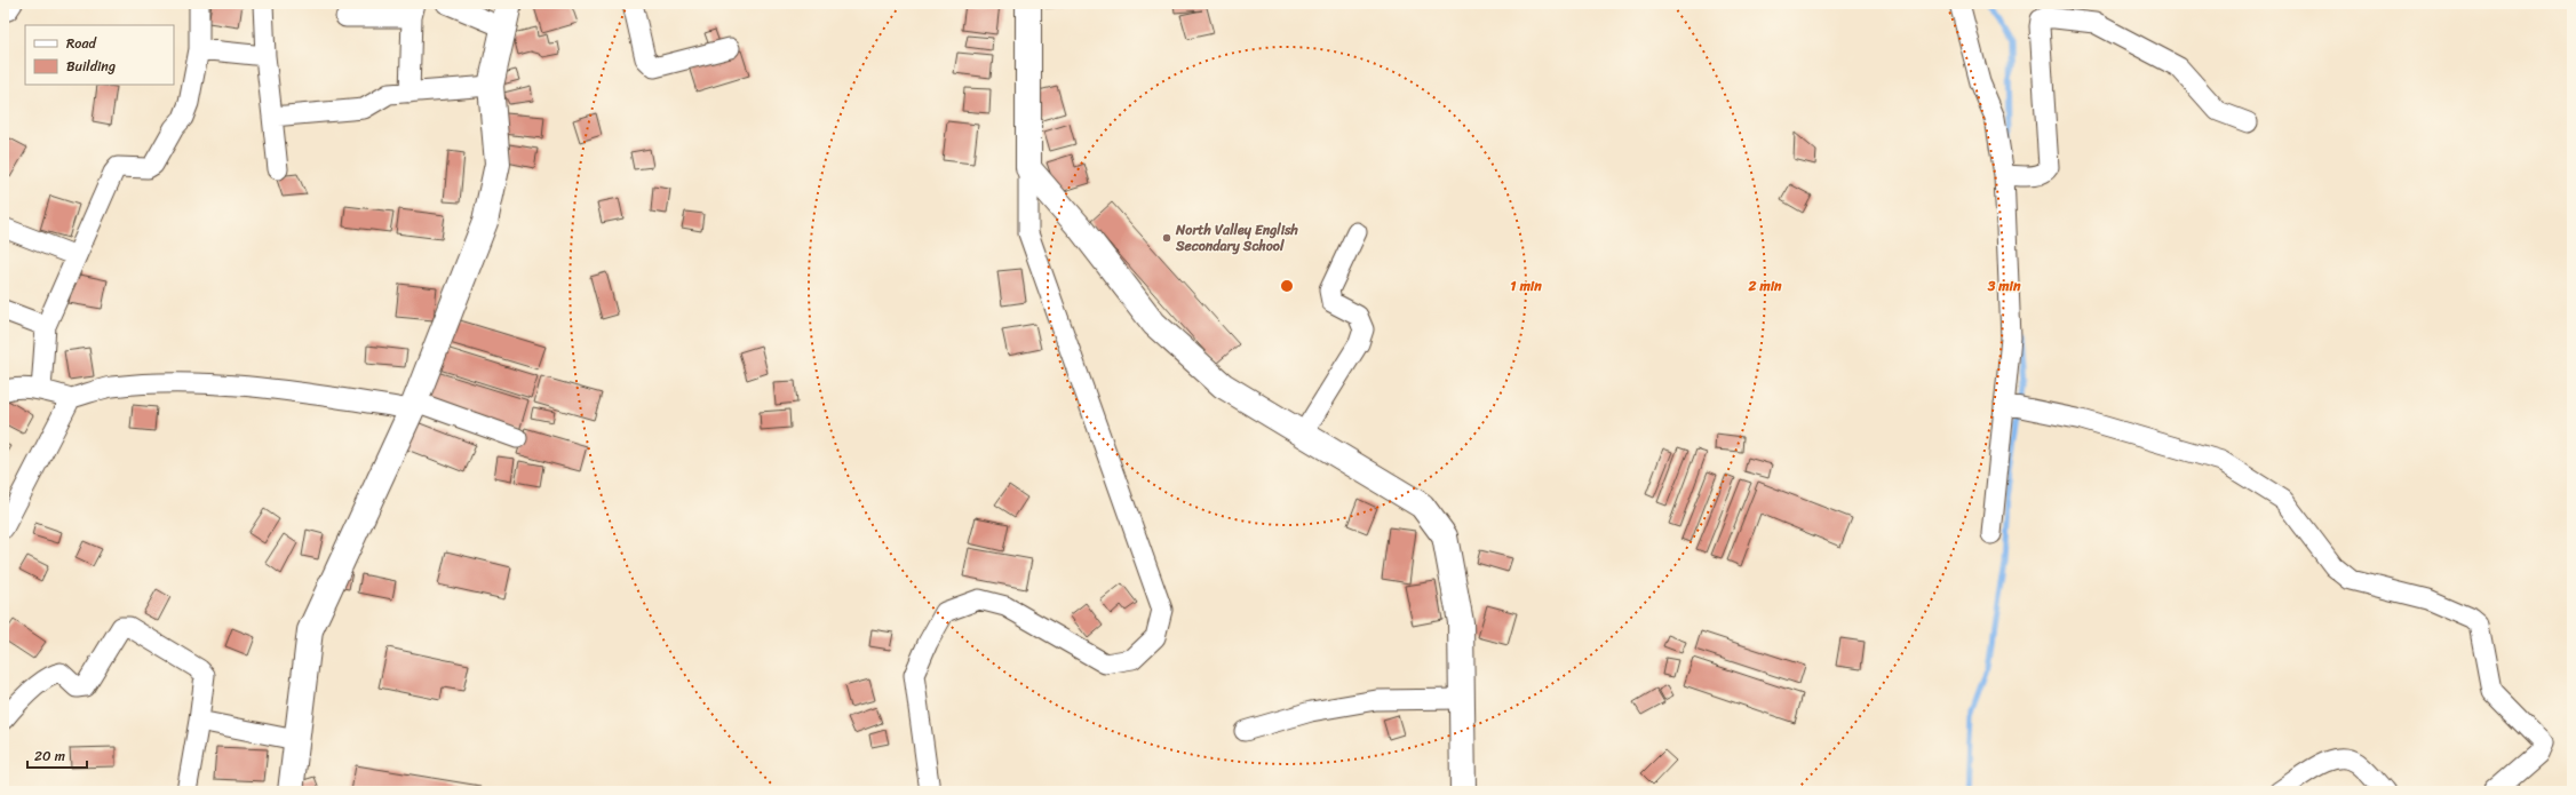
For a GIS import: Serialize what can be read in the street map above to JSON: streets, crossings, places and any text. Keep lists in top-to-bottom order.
{
  "places": ["North Valley English Secondary School"],
  "legend": ["Road", "Building"],
  "scale_bar": "20 m",
  "rings": ["1 min", "2 min", "3 min"]
}
